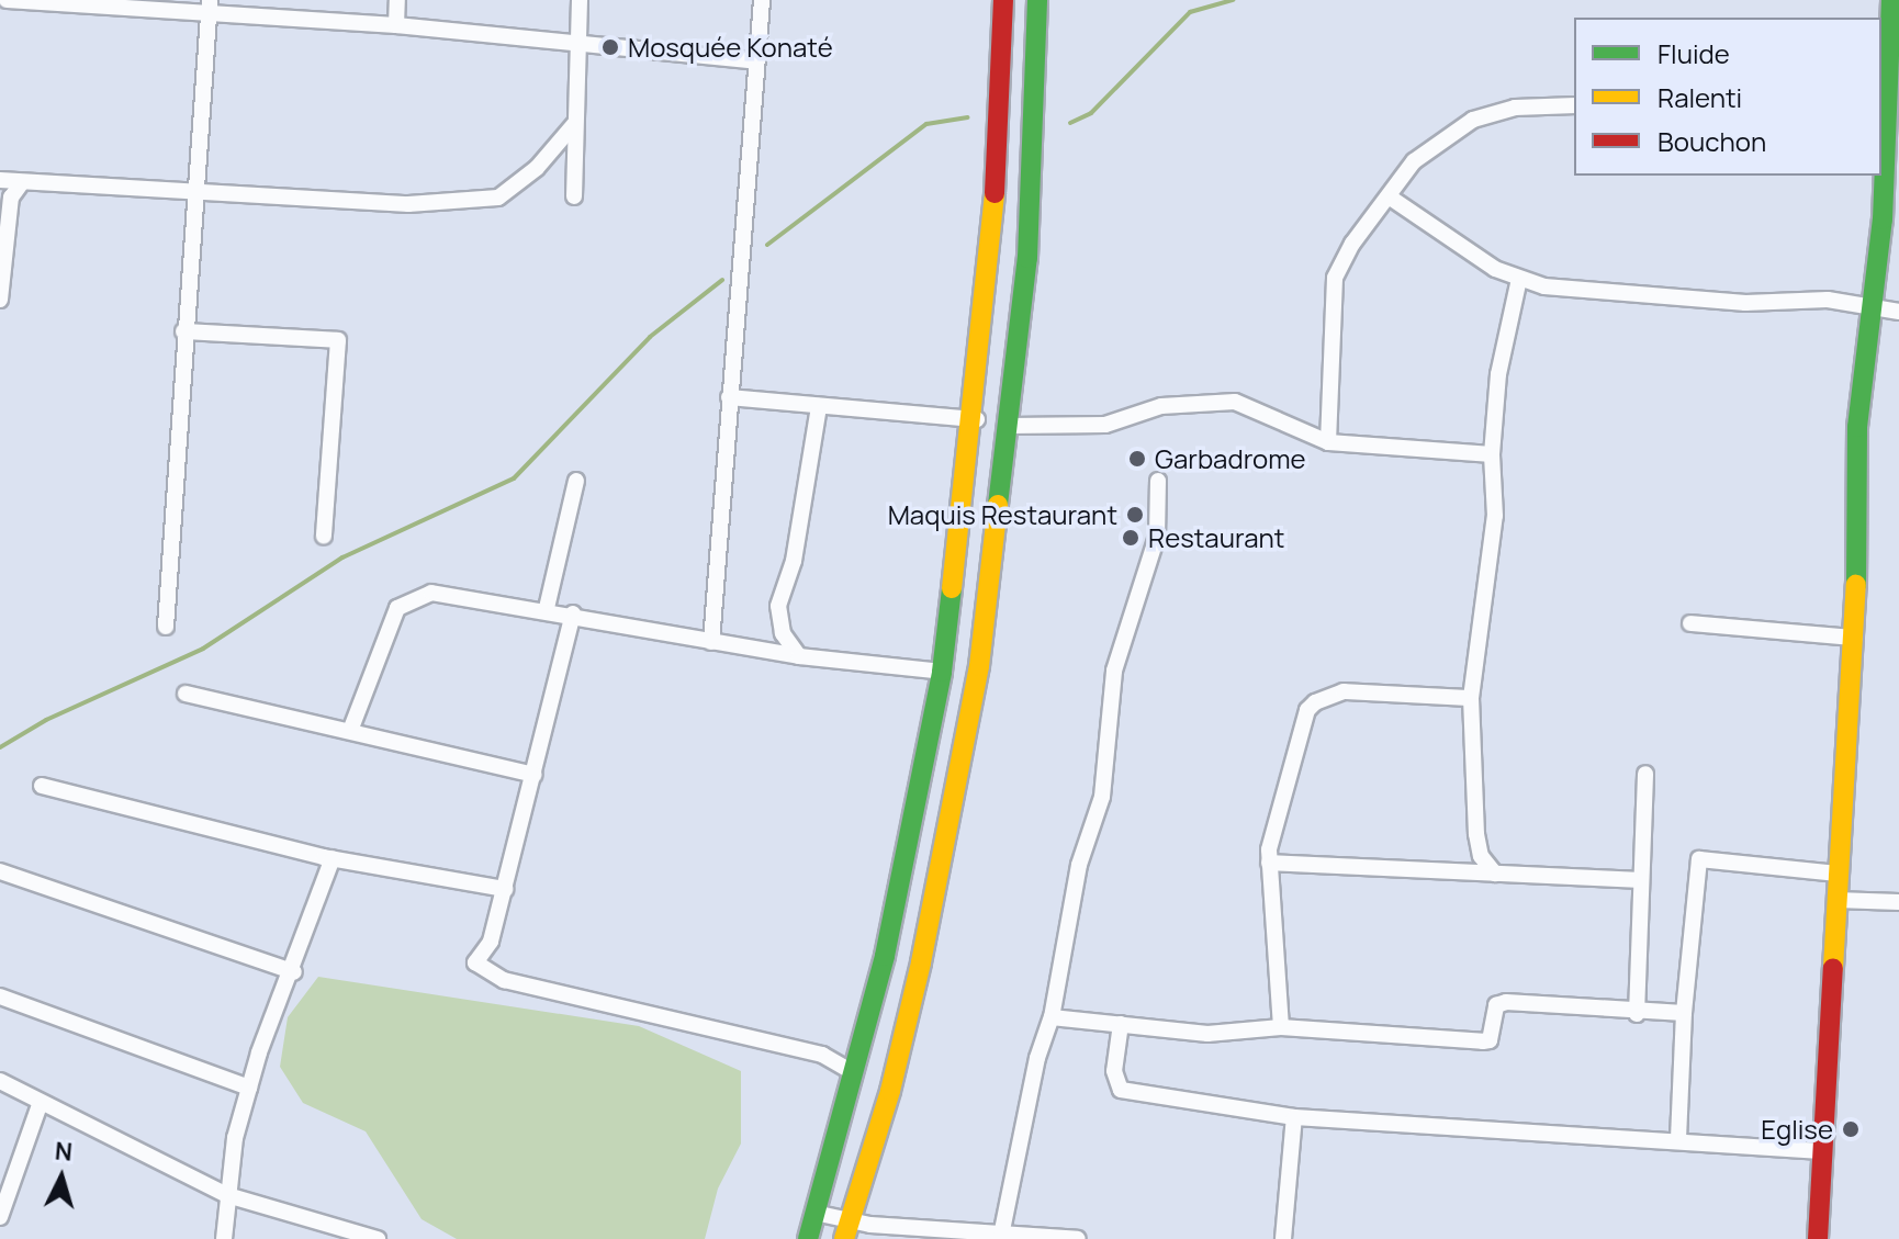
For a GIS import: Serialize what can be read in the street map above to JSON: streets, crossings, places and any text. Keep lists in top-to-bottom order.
{
  "places": [
    "Mosquée Konaté",
    "Garbadrome",
    "Maquis Restaurant",
    "Restaurant",
    "Eglise"
  ],
  "legend": ["Fluide", "Ralenti", "Bouchon"],
  "north": "top"
}
